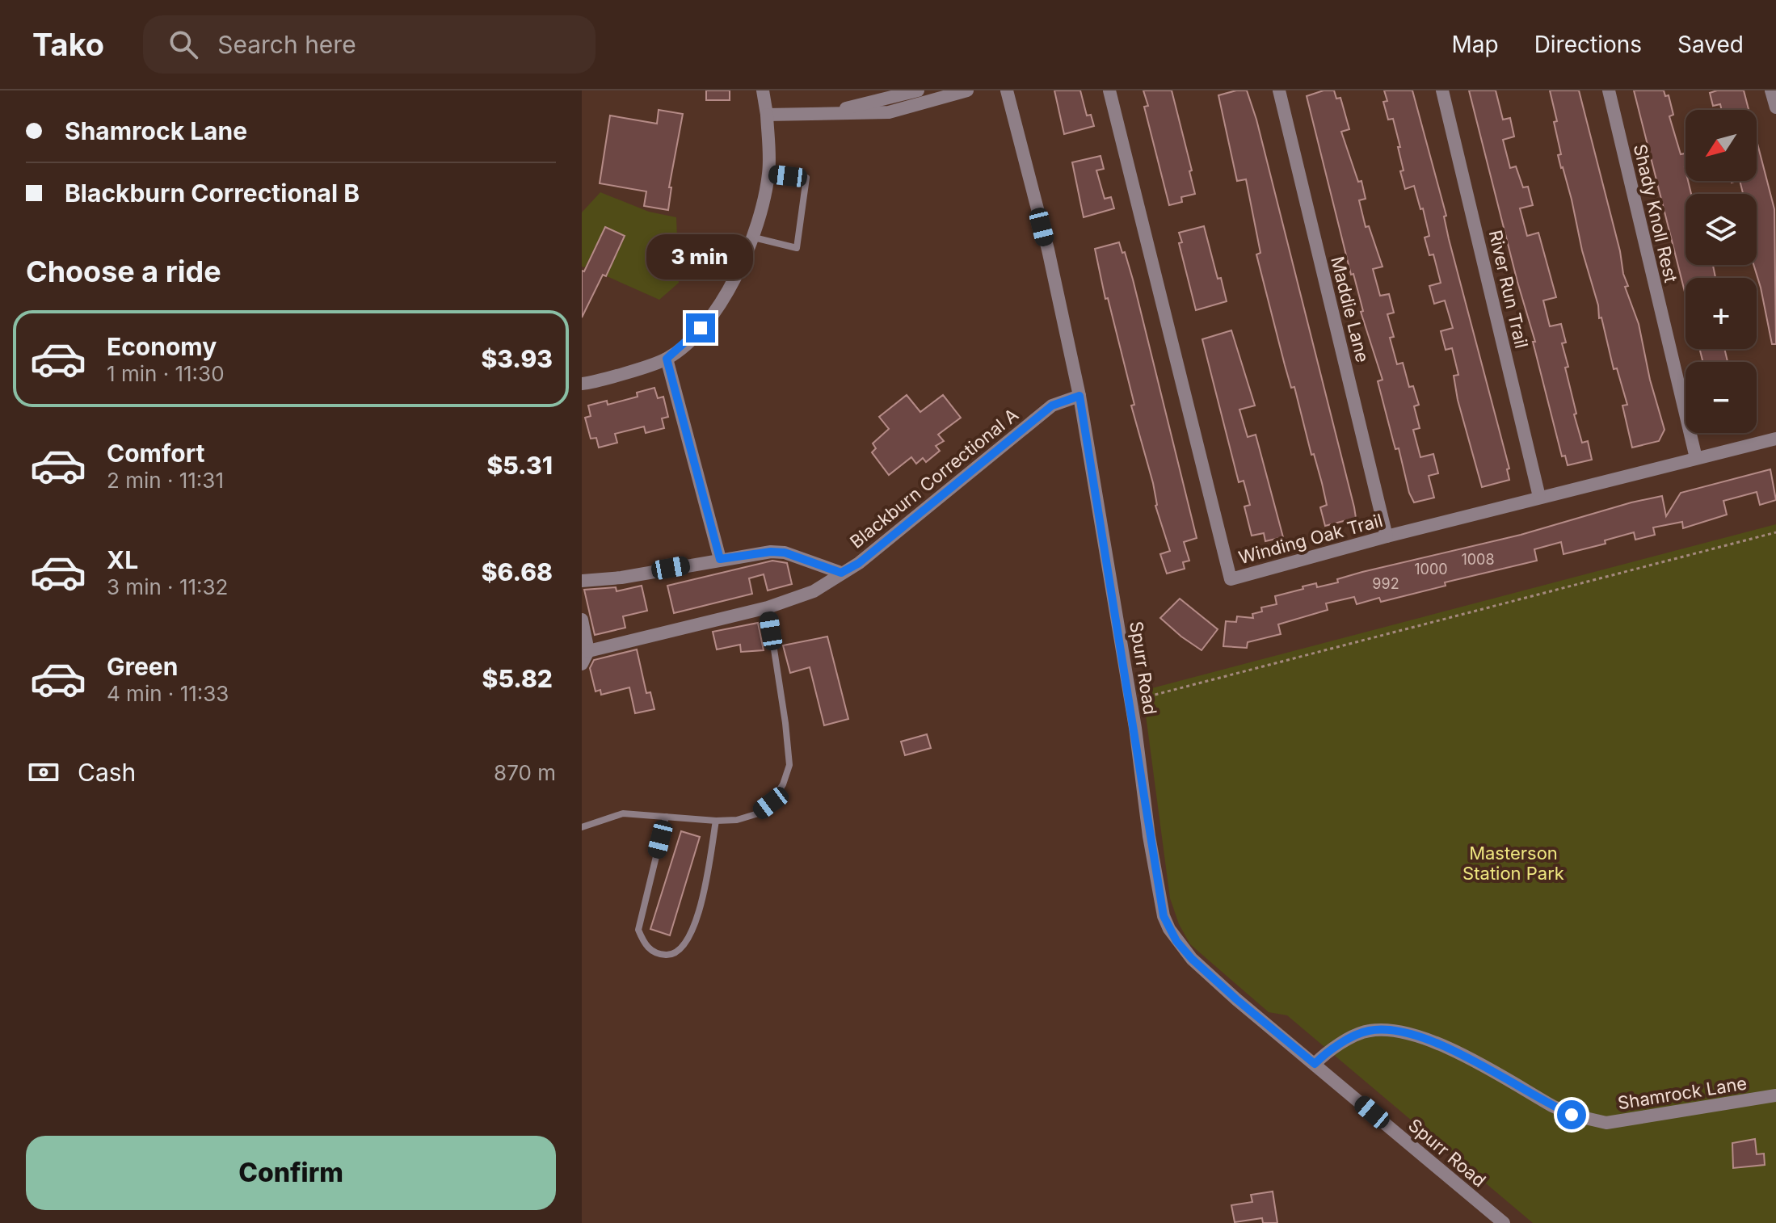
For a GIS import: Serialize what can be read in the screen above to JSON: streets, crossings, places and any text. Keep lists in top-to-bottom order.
{
  "streets": {
    "street": [
      "Shady Knoll Rest",
      "River Run Trail",
      "Maddie Lane",
      "Blackburn Correctional A",
      "Winding Oak Trail",
      "Spurr Road",
      "Shamrock Lane"
    ]
  },
  "crossings": [
    ["Shady Knoll Rest", "Winding Oak Trail"],
    ["River Run Trail", "Winding Oak Trail"],
    ["Maddie Lane", "Winding Oak Trail"],
    ["Blackburn Correctional A", "Spurr Road"],
    ["Spurr Road", "Shamrock Lane"]
  ],
  "parks": ["Masterson Station Park"],
  "house_numbers": ["1008", "1000", "992"],
  "north": "bottom left",
  "page": {
    "header": "Tako",
    "search": "Search here",
    "nav": ["Map", "Directions", "Saved"],
    "banner": ["Shamrock Lane", "Blackburn Correctional B"],
    "map_buttons": ["+", "−"],
    "heading": "Choose a ride",
    "bubble": "3 min",
    "list": [
      {
        "name": "Economy",
        "note": "1 min · 11:30",
        "value": "$3.93"
      },
      {
        "name": "Comfort",
        "note": "2 min · 11:31",
        "value": "$5.31"
      },
      {
        "name": "XL",
        "note": "3 min · 11:32",
        "value": "$6.68"
      },
      {
        "name": "Green",
        "note": "4 min · 11:33",
        "value": "$5.82"
      }
    ],
    "pay": ["Cash", "870 m"],
    "buttons": "Confirm"
  }
}
